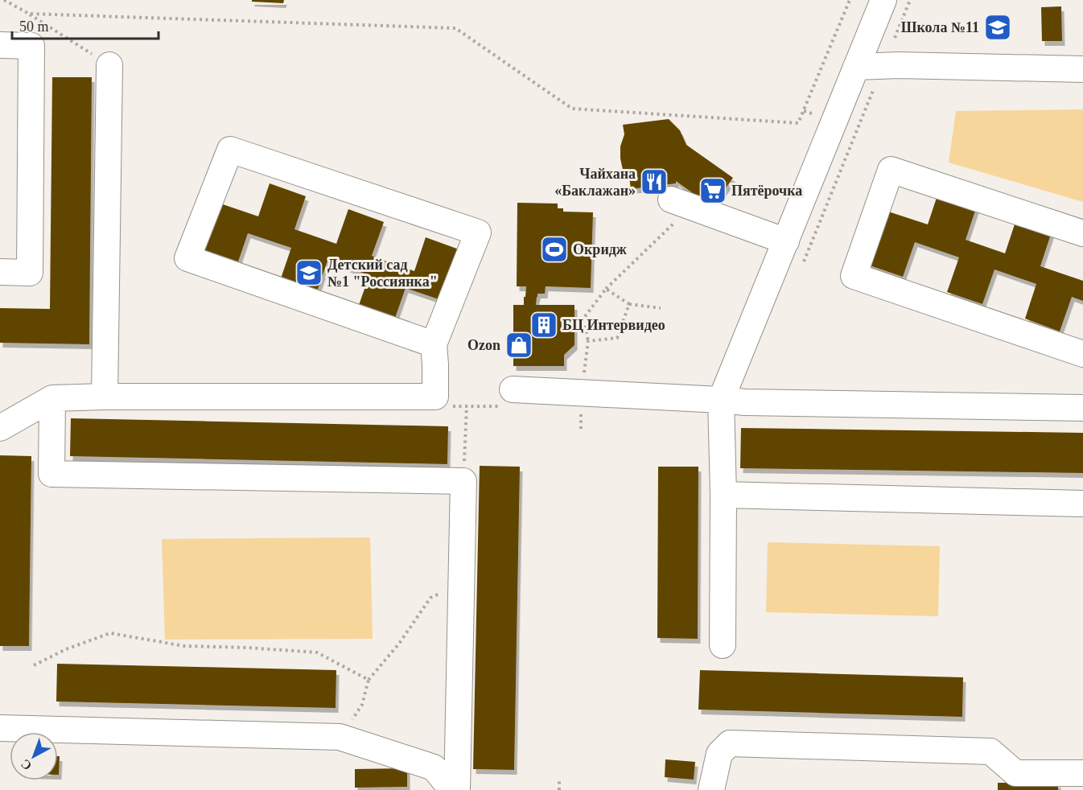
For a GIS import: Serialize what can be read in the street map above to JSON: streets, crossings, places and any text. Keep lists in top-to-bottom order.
{
  "places": {
    "school or university": ["Школа №11", "Детский сад №1 \"Россиянка\""],
    "restaurant": ["Чайхана «Баклажан»"],
    "supermarket": ["Пятёрочка"],
    "sports": ["Окридж"],
    "building": ["БЦ Интервидео"],
    "shop": ["Ozon"]
  },
  "scale_bar": "50 m",
  "north": "bottom left"
}
